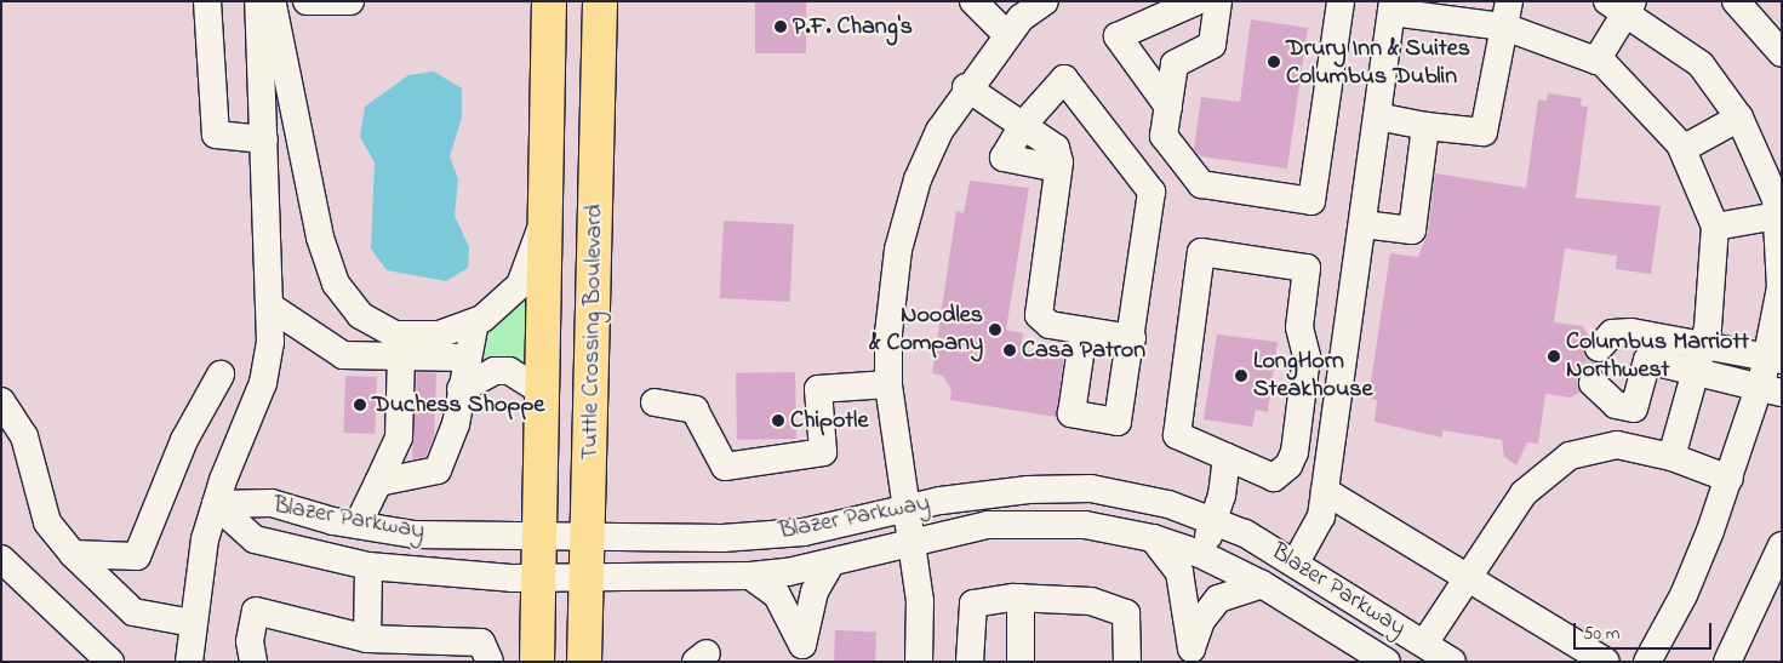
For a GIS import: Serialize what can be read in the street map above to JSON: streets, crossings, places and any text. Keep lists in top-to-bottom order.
{
  "streets": {
    "main road": ["Tuttle Crossing Boulevard"],
    "street": ["Blazer Parkway"]
  },
  "crossings": [
    ["Tuttle Crossing Boulevard", "Blazer Parkway"]
  ],
  "places": [
    "P.F. Chang's",
    "Drury Inn & Suites Columbus Dublin",
    "Noodles & Company",
    "Casa Patron",
    "Columbus Marriott Northwest",
    "LongHorn Steakhouse",
    "Duchess Shoppe",
    "Chipotle"
  ],
  "scale_bar": "50 m"
}
